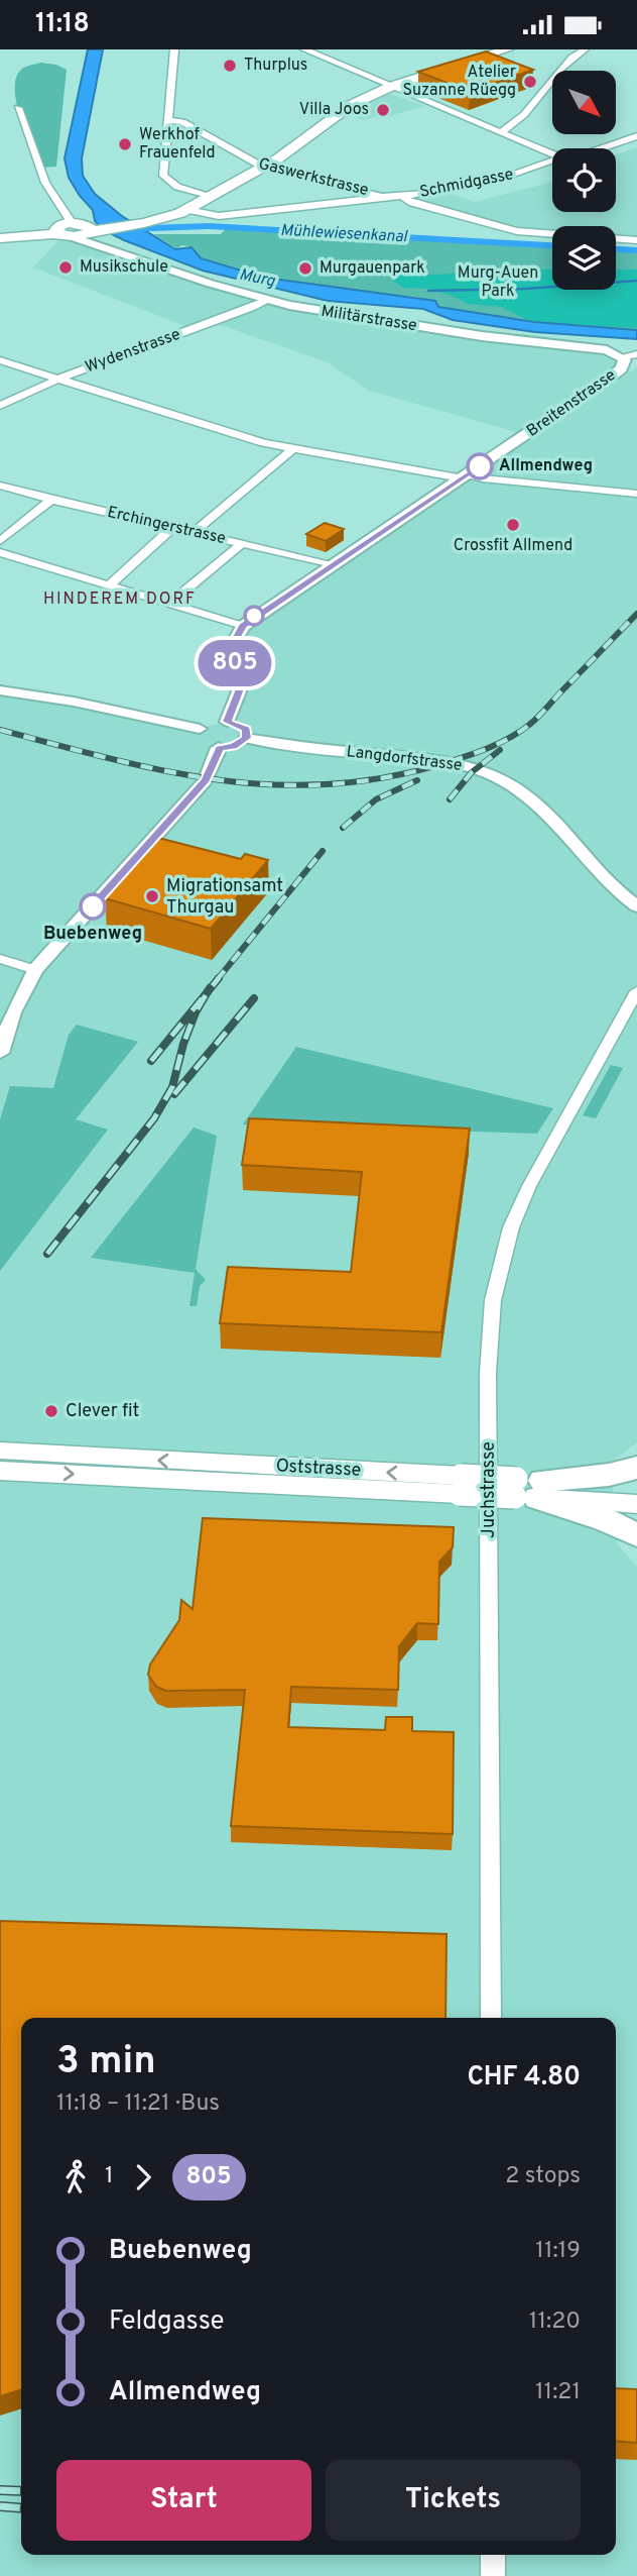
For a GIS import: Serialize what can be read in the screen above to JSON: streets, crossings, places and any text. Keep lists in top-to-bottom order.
{
  "streets": {
    "main road": ["Oststrasse"],
    "street": [
      "Gaswerkstrasse",
      "Schmidgasse",
      "Militärstrasse",
      "Wydenstrasse",
      "Breitenstrasse",
      "Erchingerstrasse",
      "Langdorfstrasse",
      "Juchstrasse"
    ]
  },
  "crossings": [
    ["Gaswerkstrasse", "Schmidgasse"],
    ["Militärstrasse", "Wydenstrasse"],
    ["Militärstrasse", "Breitenstrasse"],
    ["Breitenstrasse", "Erchingerstrasse"]
  ],
  "districts": ["HINDEREM DORF"],
  "water": ["Mühlewiesenkanal", "Murg"],
  "parks": ["Murg-Auen Park"],
  "places": [
    "Thurplus",
    "Atelier Suzanne Rüegg",
    "Villa Joos",
    "Werkhof Frauenfeld",
    "Musikschule",
    "Murgauenpark",
    "Allmendweg",
    "Crossfit Allmend",
    "Migrationsamt Thurgau",
    "Buebenweg",
    "Clever fit"
  ],
  "lines": ["bus line 805"],
  "north": "bottom right",
  "page": {
    "status": "11:18",
    "on_map": "805",
    "heading": ["3 min", "11:18 – 11:21 · Bus", "CHF 4.80"],
    "legs": ["1", "805", "2 stops"],
    "list": [
      {
        "name": "Buebenweg",
        "value": "11:19"
      },
      {
        "name": "Feldgasse",
        "value": "11:20"
      },
      {
        "name": "Allmendweg",
        "value": "11:21"
      }
    ],
    "buttons": ["Start", "Tickets"]
  }
}
